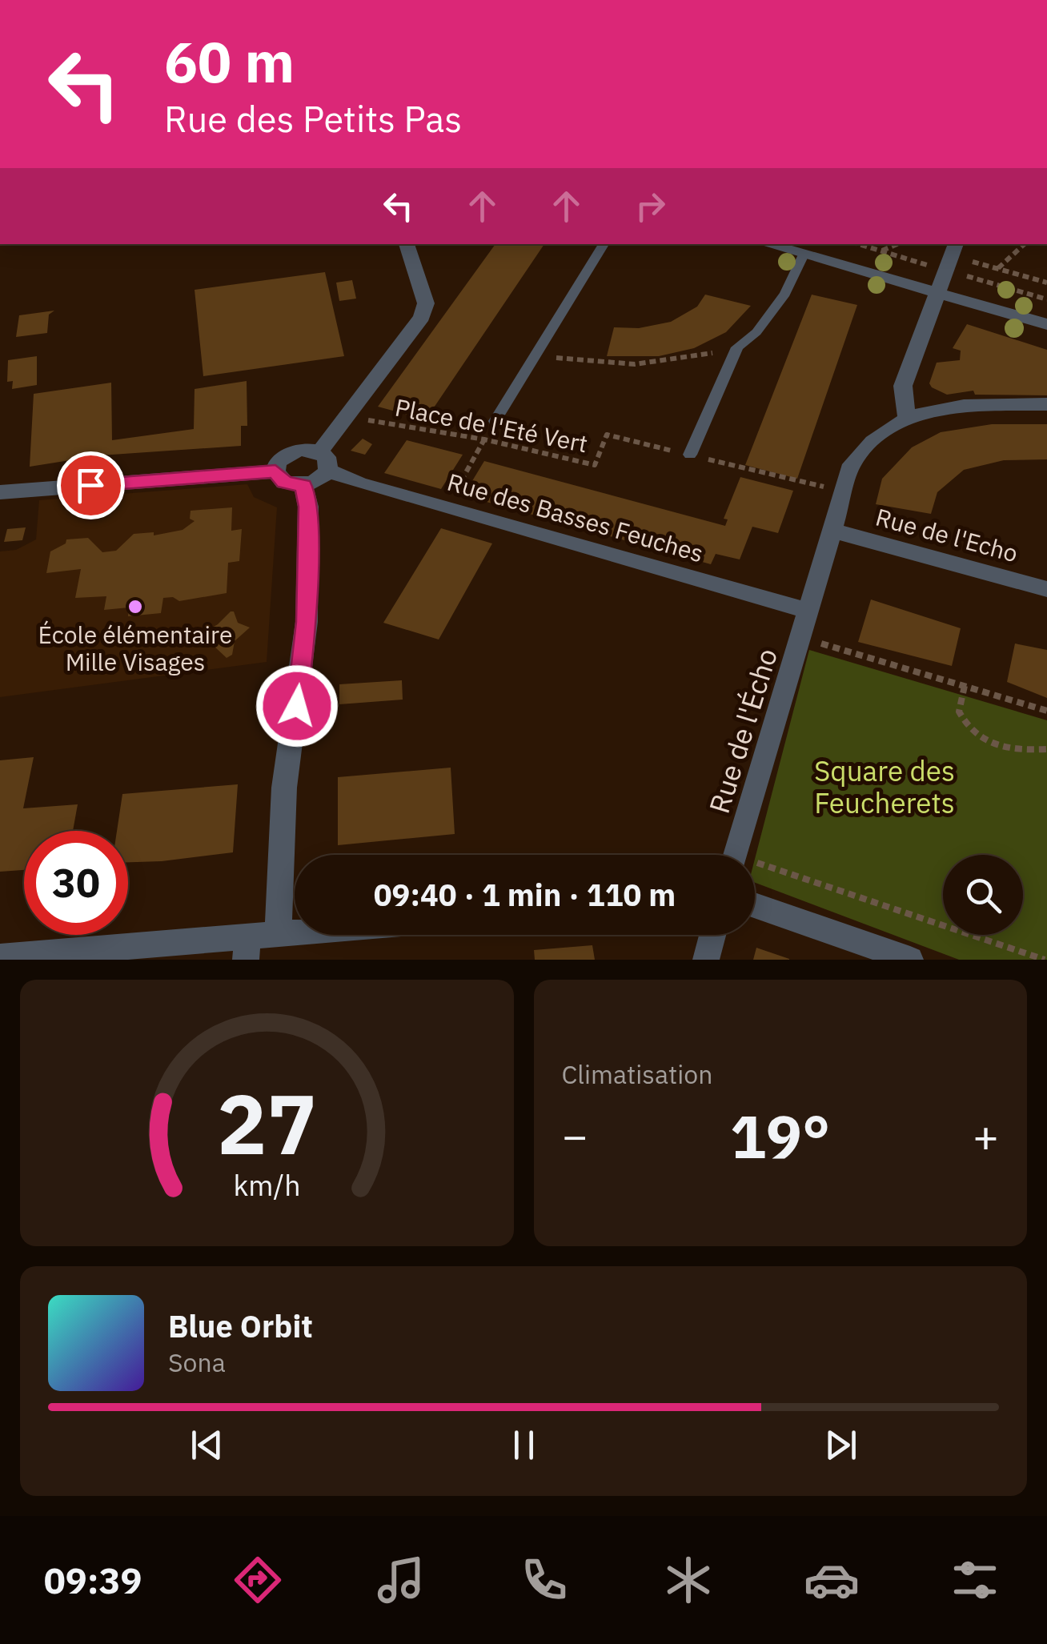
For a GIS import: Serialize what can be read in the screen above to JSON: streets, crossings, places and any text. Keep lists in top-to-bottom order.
{
  "streets": {
    "street": ["Rue des Basses Feuches", "Rue de l'Echo", "Rue de l'Écho"],
    "path": ["Place de l'Eté Vert"]
  },
  "crossings": [
    ["Place de l'Eté Vert", "Rue de l'Écho"],
    ["Rue des Basses Feuches", "Rue de l'Écho"],
    ["Rue de l'Echo", "Rue de l'Écho"]
  ],
  "parks": ["Square des Feucherets"],
  "places": ["École élémentaire Mille Visages"],
  "page": {
    "turn": ["60 m", "Rue des Petits Pas"],
    "limit": "30",
    "trip": "09:40 · 1 min · 110 m",
    "tile": "Climatisation",
    "heat": ["−", "19°", "+"],
    "song": ["Blue Orbit", "Sona"],
    "tabs": "09:39",
    "gauge": ["27", "km/h"]
  }
}
